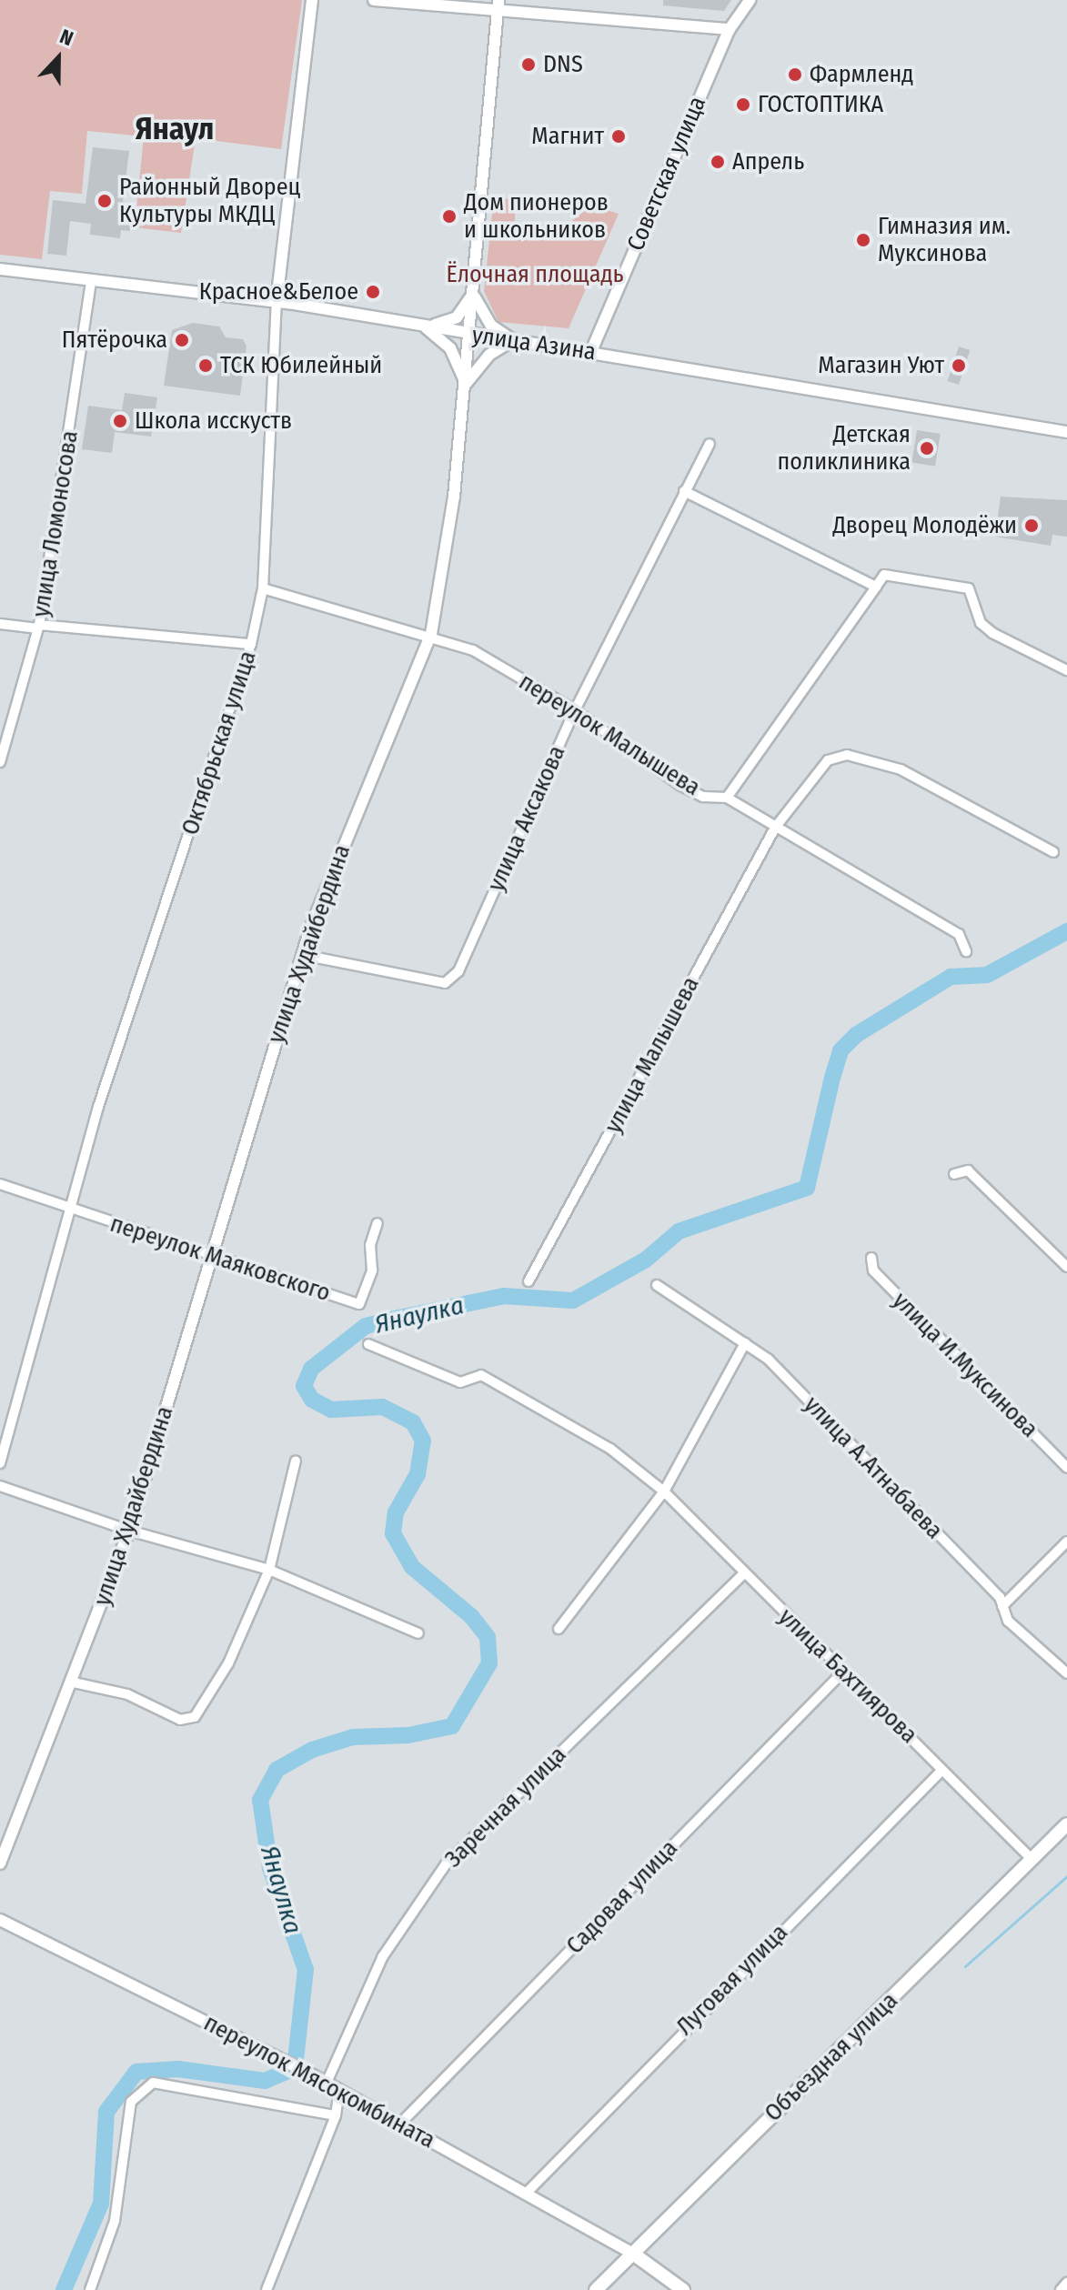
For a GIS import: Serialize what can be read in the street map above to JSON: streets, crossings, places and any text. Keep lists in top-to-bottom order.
{
  "streets": {
    "main road": ["Объездная улица"],
    "street": [
      "Советская улица",
      "улица Азина",
      "улица Ломоносова",
      "переулок Малышева",
      "Октябрьская улица",
      "улица Аксакова",
      "улица Худайбердина",
      "улица Малышева",
      "переулок Маяковского",
      "улица И.Муксинова",
      "улица А.Атнабаева",
      "улица Бахтиярова",
      "Заречная улица",
      "Садовая улица",
      "Луговая улица",
      "переулок Мясокомбината"
    ]
  },
  "crossings": [
    ["Советская улица", "улица Азина"],
    ["улица Азина", "улица Ломоносова"],
    ["улица Азина", "Октябрьская улица"],
    ["улица Азина", "улица Худайбердина"],
    ["переулок Малышева", "Октябрьская улица"],
    ["переулок Малышева", "улица Аксакова"],
    ["переулок Малышева", "улица Худайбердина"],
    ["переулок Малышева", "улица Малышева"],
    ["Октябрьская улица", "переулок Маяковского"],
    ["улица Аксакова", "улица Худайбердина"],
    ["улица Худайбердина", "переулок Маяковского"],
    ["улица Бахтиярова", "Заречная улица"],
    ["улица Бахтиярова", "Садовая улица"],
    ["улица Бахтиярова", "Луговая улица"],
    ["улица Бахтиярова", "Объездная улица"],
    ["Заречная улица", "переулок Мясокомбината"],
    ["Садовая улица", "переулок Мясокомбината"],
    ["Луговая улица", "переулок Мясокомбината"],
    ["Объездная улица", "переулок Мясокомбината"]
  ],
  "districts": ["Янаул"],
  "water": ["Янаулка"],
  "parks": ["Ёлочная площадь"],
  "places": [
    "DNS",
    "Фармленд",
    "ГОСТОПТИКА",
    "Магнит",
    "Апрель",
    "Районный Дворец Культуры МКДЦ",
    "Дом пионеров и школьников",
    "Гимназия им. Муксинова",
    "Красное&Белое",
    "Пятёрочка",
    "ТСК Юбилейный",
    "Магазин Уют",
    "Школа исскуств",
    "Детская поликлиника",
    "Дворец Молодёжи"
  ],
  "north": "top"
}
